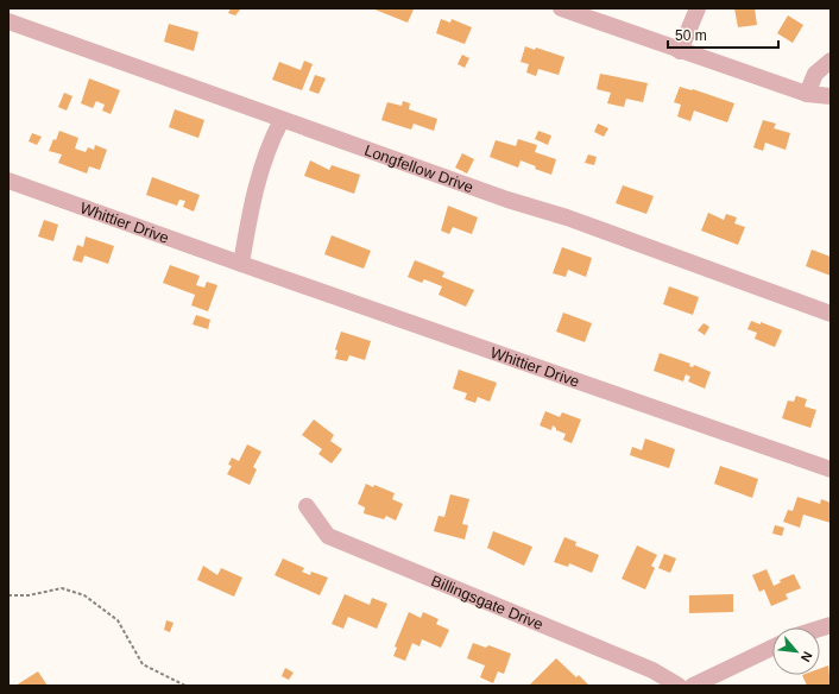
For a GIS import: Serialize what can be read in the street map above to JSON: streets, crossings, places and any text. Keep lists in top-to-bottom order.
{
  "streets": {
    "street": ["Longfellow Drive", "Whittier Drive", "Billingsgate Drive"]
  },
  "scale_bar": "50 m",
  "north": "bottom right"
}
